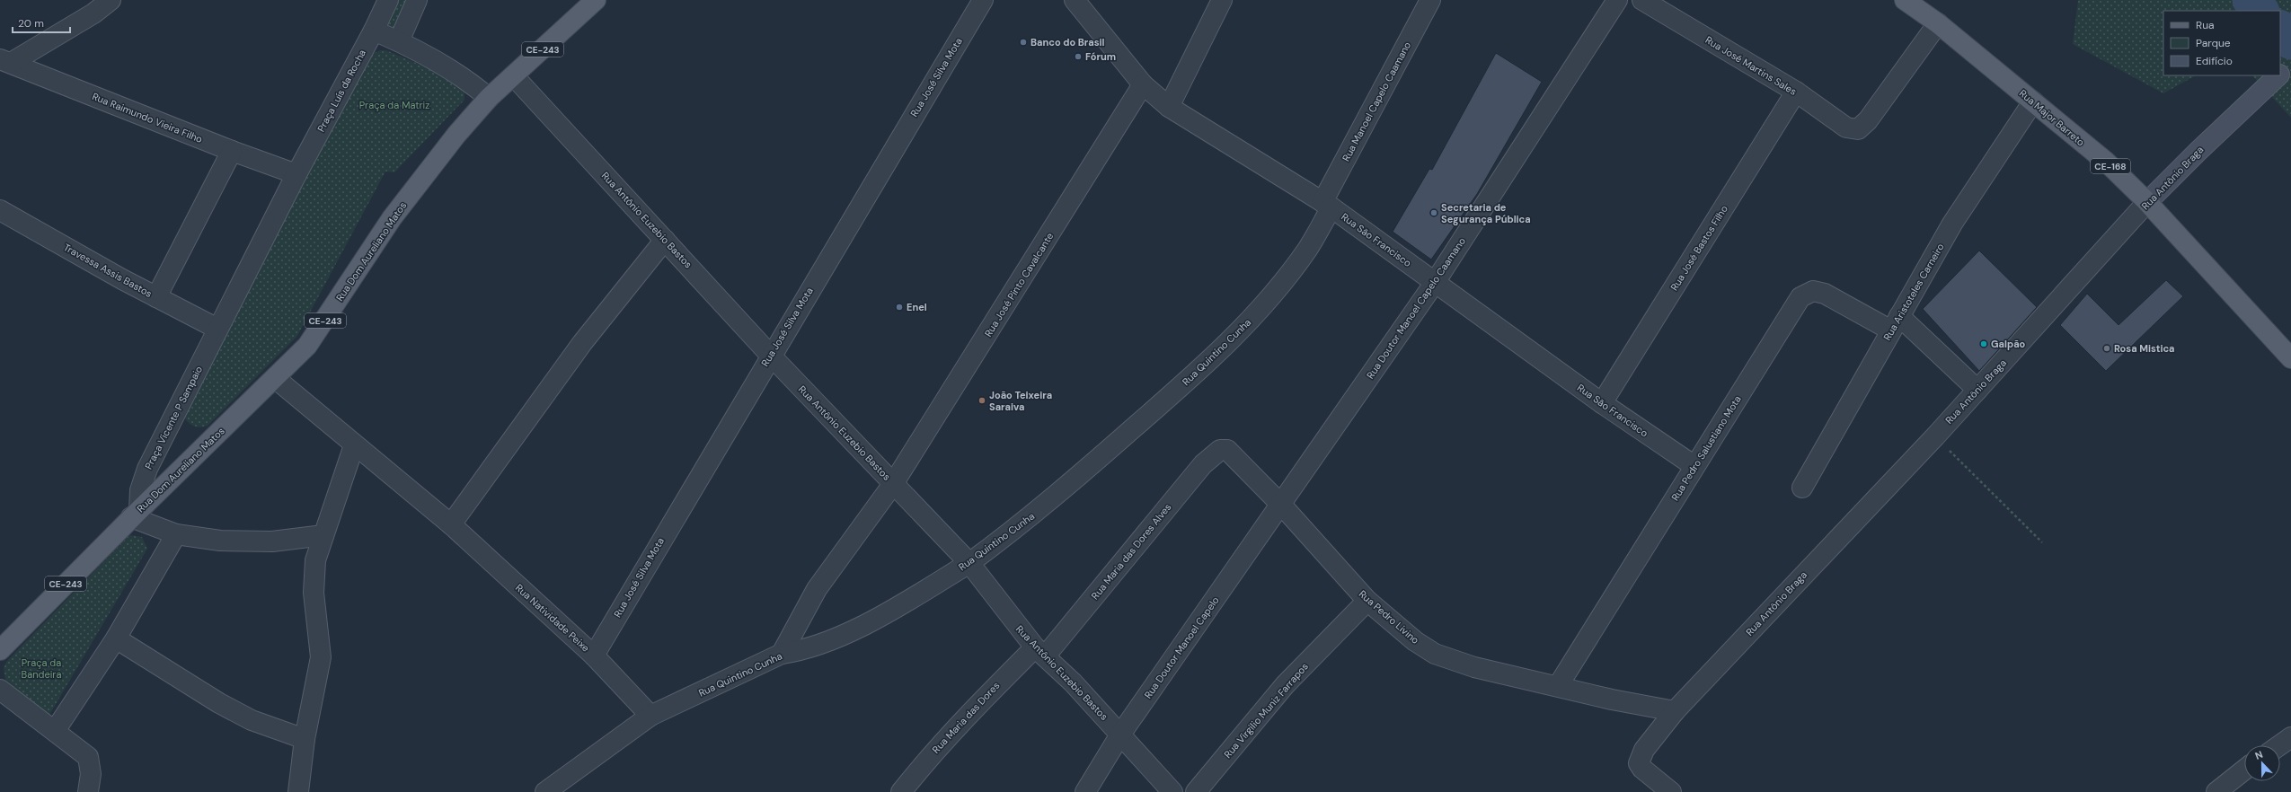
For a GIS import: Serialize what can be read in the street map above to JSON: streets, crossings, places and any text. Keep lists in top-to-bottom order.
{
  "streets": {
    "main road": [
      "CE-243",
      "Rua Major Barreto",
      "CE-168",
      "Rua Dom Aureliano Matos"
    ],
    "street": [
      "Rua José Martins Sales",
      "Rua José Silva Mota",
      "Praça Luís da Rocha",
      "Rua Manoel Capelo Caamano",
      "Rua Raimundo Vieira Filho",
      "Rua Antônio Braga",
      "Rua Antônio Euzebio Bastos",
      "Rua São Francisco",
      "Rua José Bastos Filho",
      "Travessa Assis Bastos",
      "Rua José Pinto Cavalcante",
      "Rua Aristoteles Carneiro",
      "Rua Doutor Manoel Capelo Caamano",
      "Rua Quintino Cunha",
      "Praça Vicente P Sampaio",
      "Rua Pedro Salustiano Mota",
      "Rua Maria das Dores Alves",
      "Rua Pedro Livino",
      "Rua Natividade Peixe",
      "Rua Doutor Manoel Capelo",
      "Rua Virgilio Muniz Farrapos",
      "Rua Maria das Dores"
    ]
  },
  "crossings": [
    ["CE-243", "Rua Dom Aureliano Matos"],
    ["CE-243", "Praça Vicente P Sampaio"],
    ["Rua José Martins Sales", "Rua Major Barreto"],
    ["Rua José Martins Sales", "Rua José Bastos Filho"],
    ["Rua José Silva Mota", "Rua Antônio Euzebio Bastos"],
    ["Rua José Silva Mota", "Rua Natividade Peixe"],
    ["Praça Luís da Rocha", "Rua Raimundo Vieira Filho"],
    ["Praça Luís da Rocha", "Travessa Assis Bastos"],
    ["Praça Luís da Rocha", "Praça Vicente P Sampaio"],
    ["Rua Manoel Capelo Caamano", "Rua São Francisco"],
    ["Rua Manoel Capelo Caamano", "Rua Quintino Cunha"],
    ["Rua Major Barreto", "Rua Antônio Braga"],
    ["Rua Major Barreto", "Rua Aristoteles Carneiro"],
    ["Rua Antônio Braga", "Rua Pedro Salustiano Mota"],
    ["Rua Antônio Braga", "Rua Pedro Livino"],
    ["Rua Antônio Euzebio Bastos", "Rua Dom Aureliano Matos"],
    ["Rua Antônio Euzebio Bastos", "Rua José Pinto Cavalcante"],
    ["Rua Antônio Euzebio Bastos", "Rua Quintino Cunha"],
    ["Rua Antônio Euzebio Bastos", "Rua Maria das Dores Alves"],
    ["Rua Antônio Euzebio Bastos", "Rua Doutor Manoel Capelo"],
    ["Rua Antônio Euzebio Bastos", "Rua Maria das Dores"],
    ["Rua São Francisco", "Rua José Bastos Filho"],
    ["Rua São Francisco", "Rua José Pinto Cavalcante"],
    ["Rua São Francisco", "Rua Doutor Manoel Capelo Caamano"],
    ["Rua São Francisco", "Rua Quintino Cunha"],
    ["Rua São Francisco", "Rua Pedro Salustiano Mota"],
    ["Rua Dom Aureliano Matos", "Praça Vicente P Sampaio"],
    ["Rua Dom Aureliano Matos", "Rua Natividade Peixe"],
    ["Travessa Assis Bastos", "Praça Vicente P Sampaio"],
    ["Rua José Pinto Cavalcante", "Rua Quintino Cunha"],
    ["Rua Aristoteles Carneiro", "Rua Pedro Salustiano Mota"],
    ["Rua Doutor Manoel Capelo Caamano", "Rua Pedro Livino"],
    ["Rua Doutor Manoel Capelo Caamano", "Rua Doutor Manoel Capelo"],
    ["Rua Quintino Cunha", "Rua Natividade Peixe"],
    ["Rua Pedro Salustiano Mota", "Rua Pedro Livino"],
    ["Rua Maria das Dores Alves", "Rua Pedro Livino"],
    ["Rua Maria das Dores Alves", "Rua Maria das Dores"],
    ["Rua Pedro Livino", "Rua Doutor Manoel Capelo"],
    ["Rua Pedro Livino", "Rua Virgilio Muniz Farrapos"]
  ],
  "parks": ["Praça da Matriz", "Praça da Bandeira"],
  "places": [
    "Banco do Brasil",
    "Fórum",
    "Secretaria de Segurança Pública",
    "Enel",
    "Galpão",
    "Rosa Mistica",
    "João Teixeira Saraiva"
  ],
  "legend": ["Rua", "Parque", "Edifício"],
  "scale_bar": "20 m",
  "north": "top"
}
